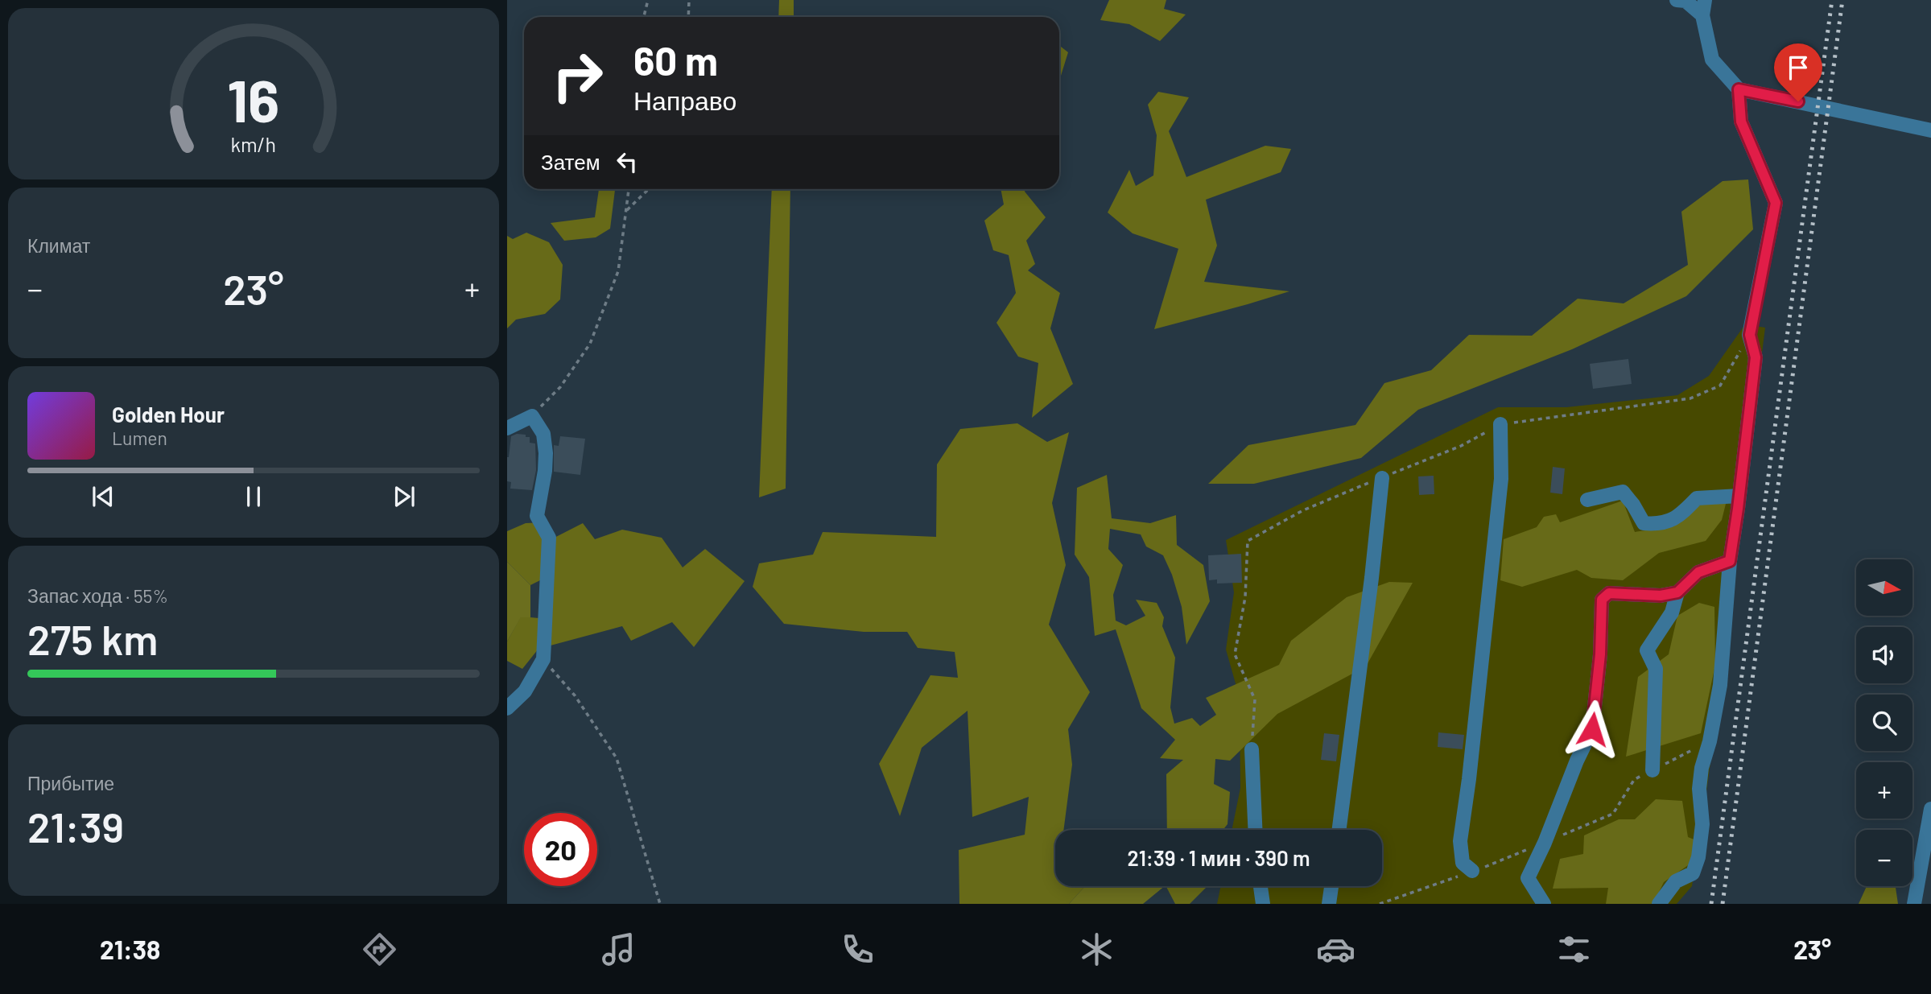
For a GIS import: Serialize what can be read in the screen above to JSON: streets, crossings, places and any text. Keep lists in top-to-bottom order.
{
  "north": "right",
  "page": {
    "turn": ["60 m", "Направо"],
    "then": "Затем",
    "tile": [
      "Климат",
      ["Запас хода · 55%", "275 km"],
      ["Прибытие", "21:39"]
    ],
    "heat": ["−", "23°", "+"],
    "song": ["Golden Hour", "Lumen"],
    "map_buttons": ["+", "−"],
    "limit": "20",
    "trip": "21:39 · 1 мин · 390 m",
    "tabs": ["21:38", "23°"],
    "gauge": ["16", "km/h"]
  }
}
